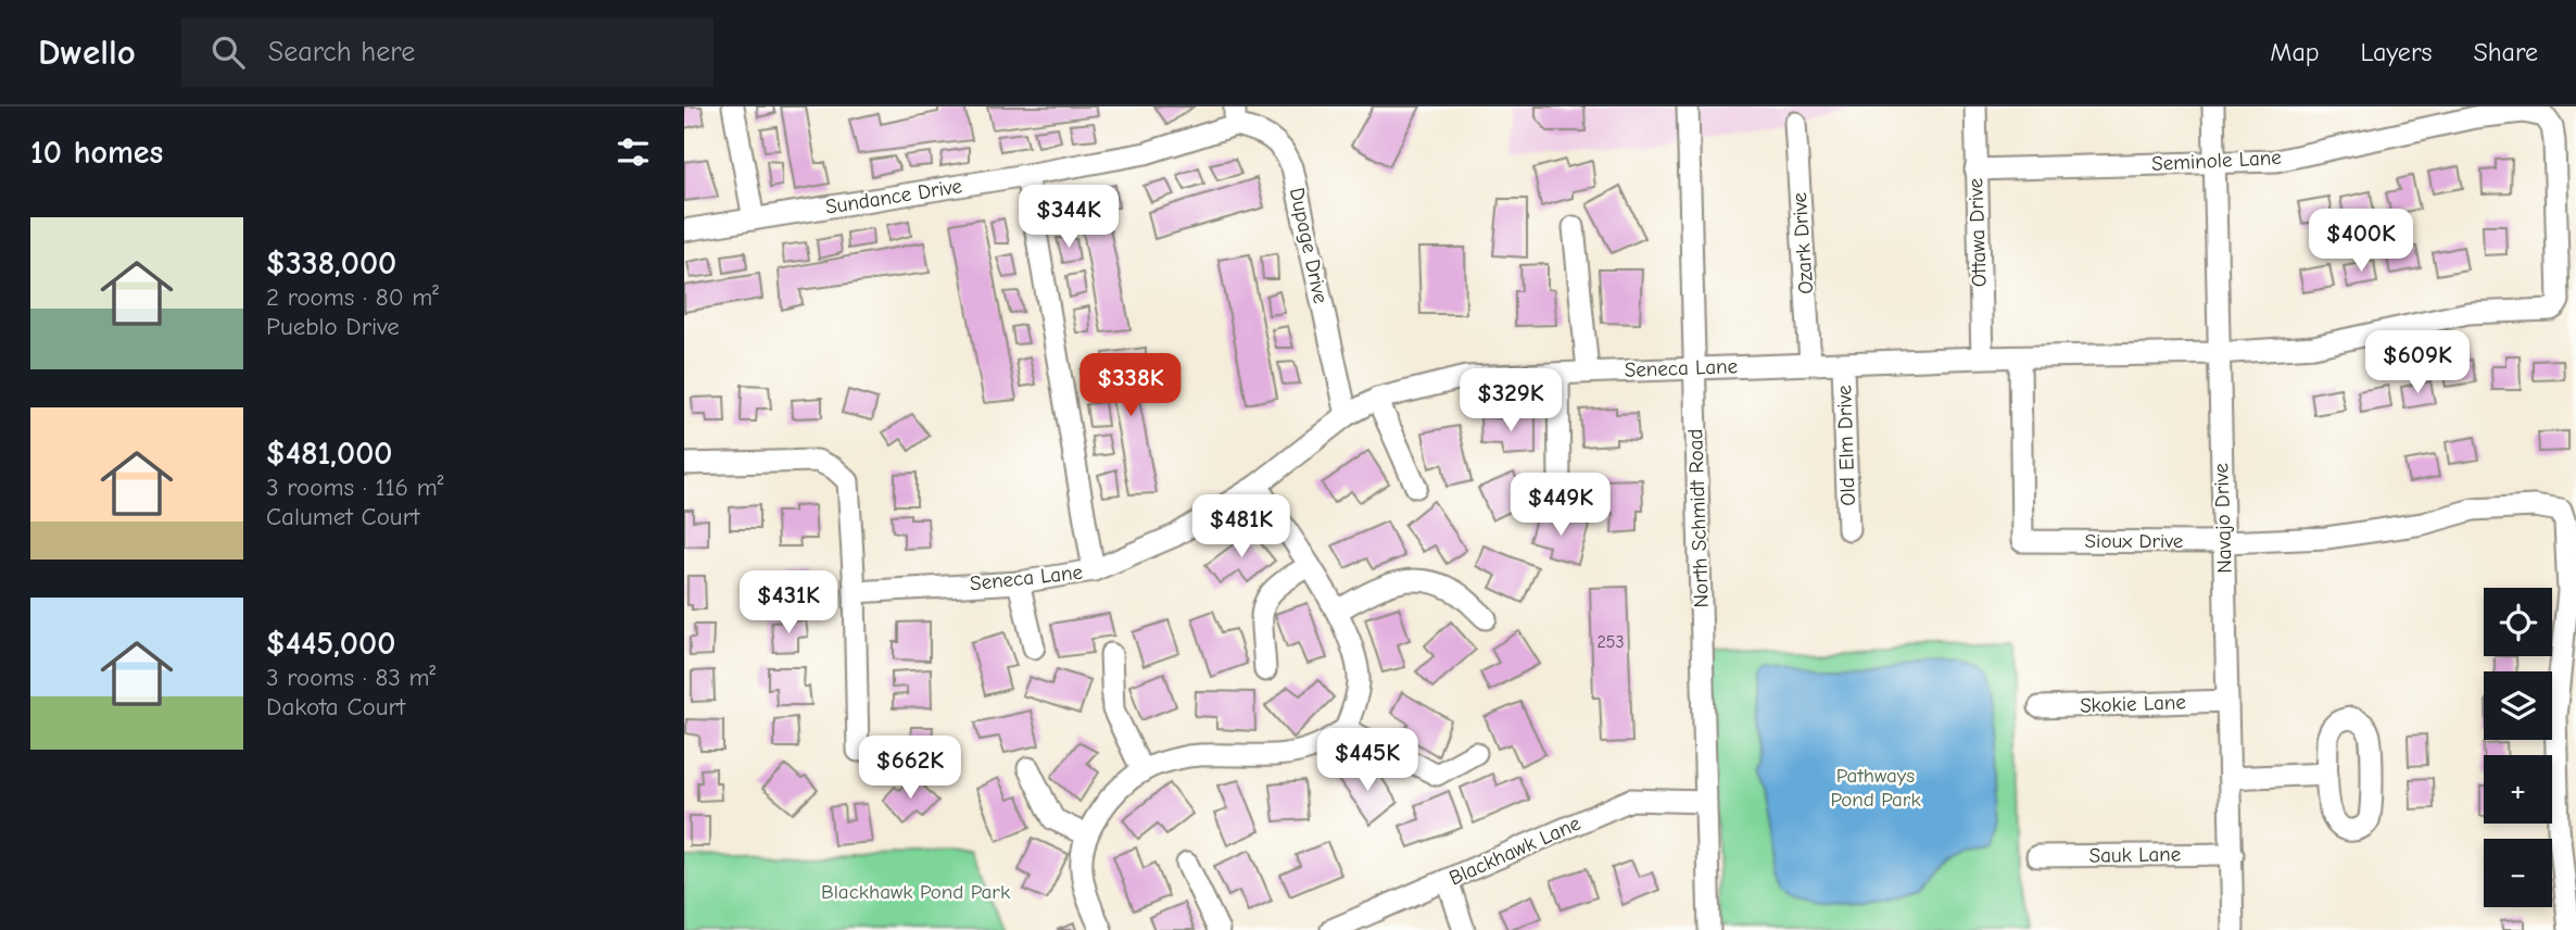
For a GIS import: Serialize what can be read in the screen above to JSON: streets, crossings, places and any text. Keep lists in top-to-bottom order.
{
  "streets": {
    "street": [
      "Seminole Lane",
      "Sundance Drive",
      "Ottawa Drive",
      "Ozark Drive",
      "Dupage Drive",
      "Seneca Lane",
      "Old Elm Drive",
      "North Schmidt Road",
      "Navajo Drive",
      "Sioux Drive",
      "Skokie Lane",
      "Blackhawk Lane",
      "Sauk Lane"
    ]
  },
  "crossings": [
    ["Seminole Lane", "Ottawa Drive"],
    ["Seminole Lane", "Seneca Lane"],
    ["Seminole Lane", "Navajo Drive"],
    ["Sundance Drive", "Dupage Drive"],
    ["Ottawa Drive", "Seneca Lane"],
    ["Ozark Drive", "Seneca Lane"],
    ["Dupage Drive", "Seneca Lane"],
    ["Seneca Lane", "Old Elm Drive"],
    ["Seneca Lane", "North Schmidt Road"],
    ["Seneca Lane", "Navajo Drive"],
    ["Seneca Lane", "Sioux Drive"],
    ["North Schmidt Road", "Blackhawk Lane"],
    ["Navajo Drive", "Sioux Drive"],
    ["Navajo Drive", "Skokie Lane"],
    ["Navajo Drive", "Sauk Lane"]
  ],
  "parks": ["Pathways Pond Park", "Blackhawk Pond Park"],
  "house_numbers": ["253"],
  "page": {
    "header": "Dwello",
    "search": "Search here",
    "nav": ["Map", "Layers", "Share"],
    "heading": "10 homes",
    "price": [
      "$344K",
      "$400K",
      "$609K",
      "$338K",
      "$329K",
      "$449K",
      "$481K",
      "$431K",
      "$445K",
      "$662K"
    ],
    "list": [
      {
        "name": "$338,000",
        "note": "2 rooms · 80 m² · Pueblo Drive"
      },
      {
        "name": "$481,000",
        "note": "3 rooms · 116 m² · Calumet Court"
      },
      {
        "name": "$445,000",
        "note": "3 rooms · 83 m² · Dakota Court"
      }
    ],
    "map_buttons": ["+", "−"]
  }
}
